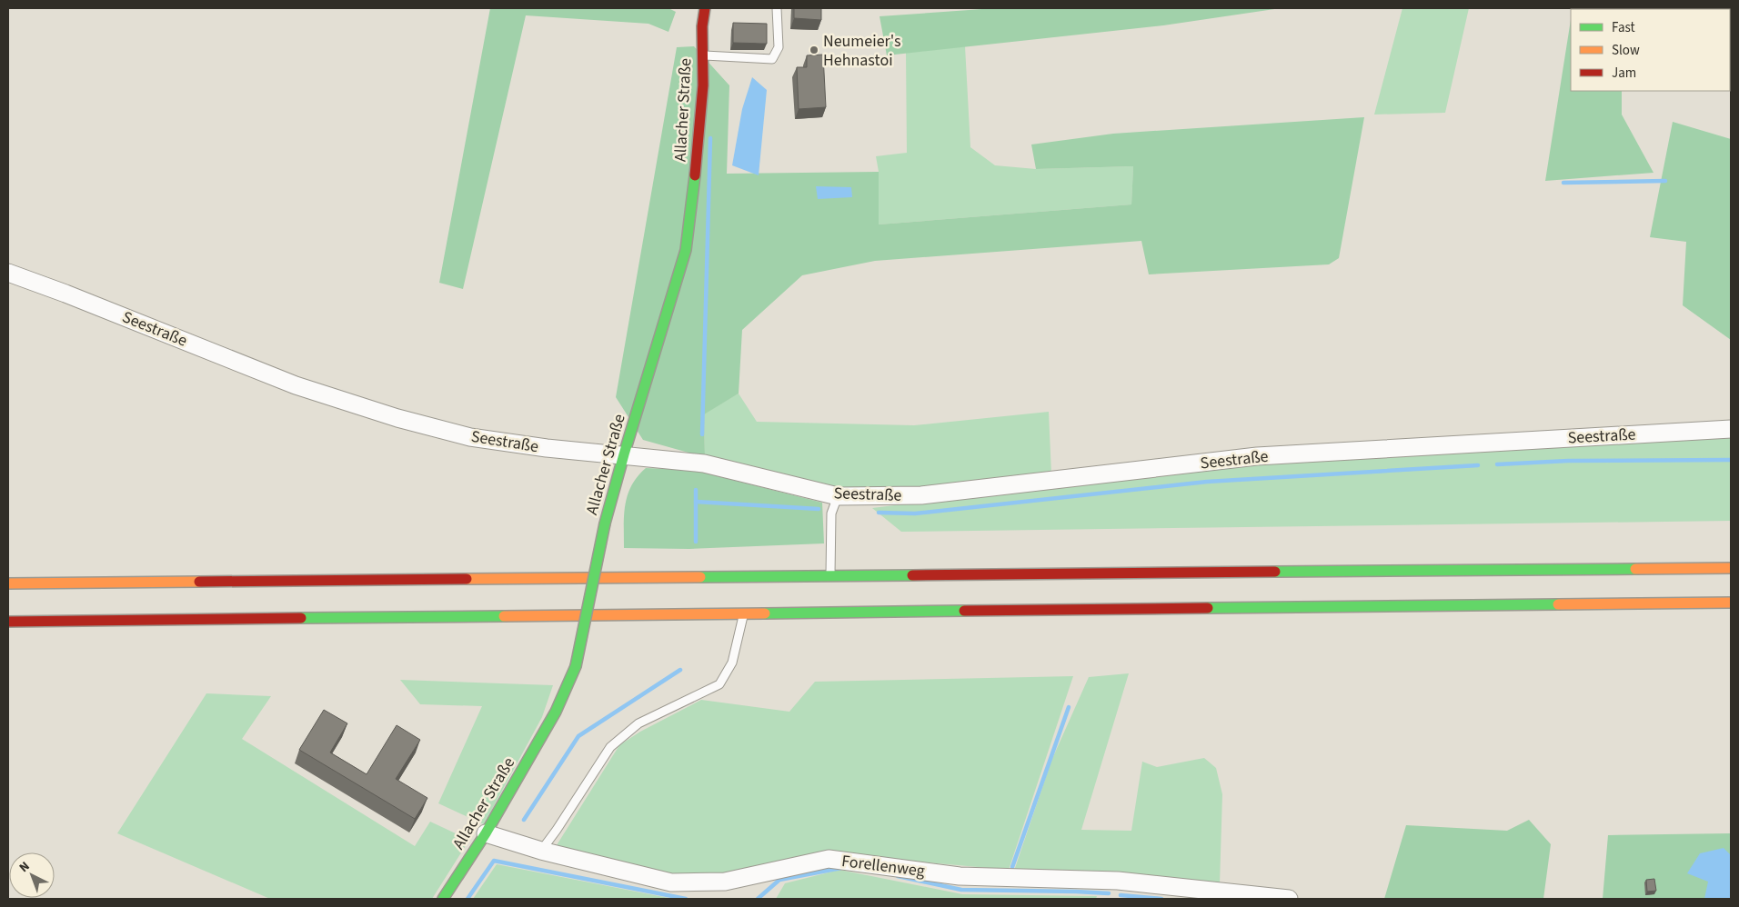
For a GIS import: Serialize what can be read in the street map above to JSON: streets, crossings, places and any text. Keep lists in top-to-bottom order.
{
  "streets": {
    "main road": ["Allacher Straße"],
    "street": ["Seestraße", "Forellenweg"]
  },
  "crossings": [
    ["Allacher Straße", "Seestraße"],
    ["Allacher Straße", "Forellenweg"]
  ],
  "places": ["Neumeier's Hehnastoi"],
  "legend": ["Fast", "Slow", "Jam"],
  "north": "top left"
}
